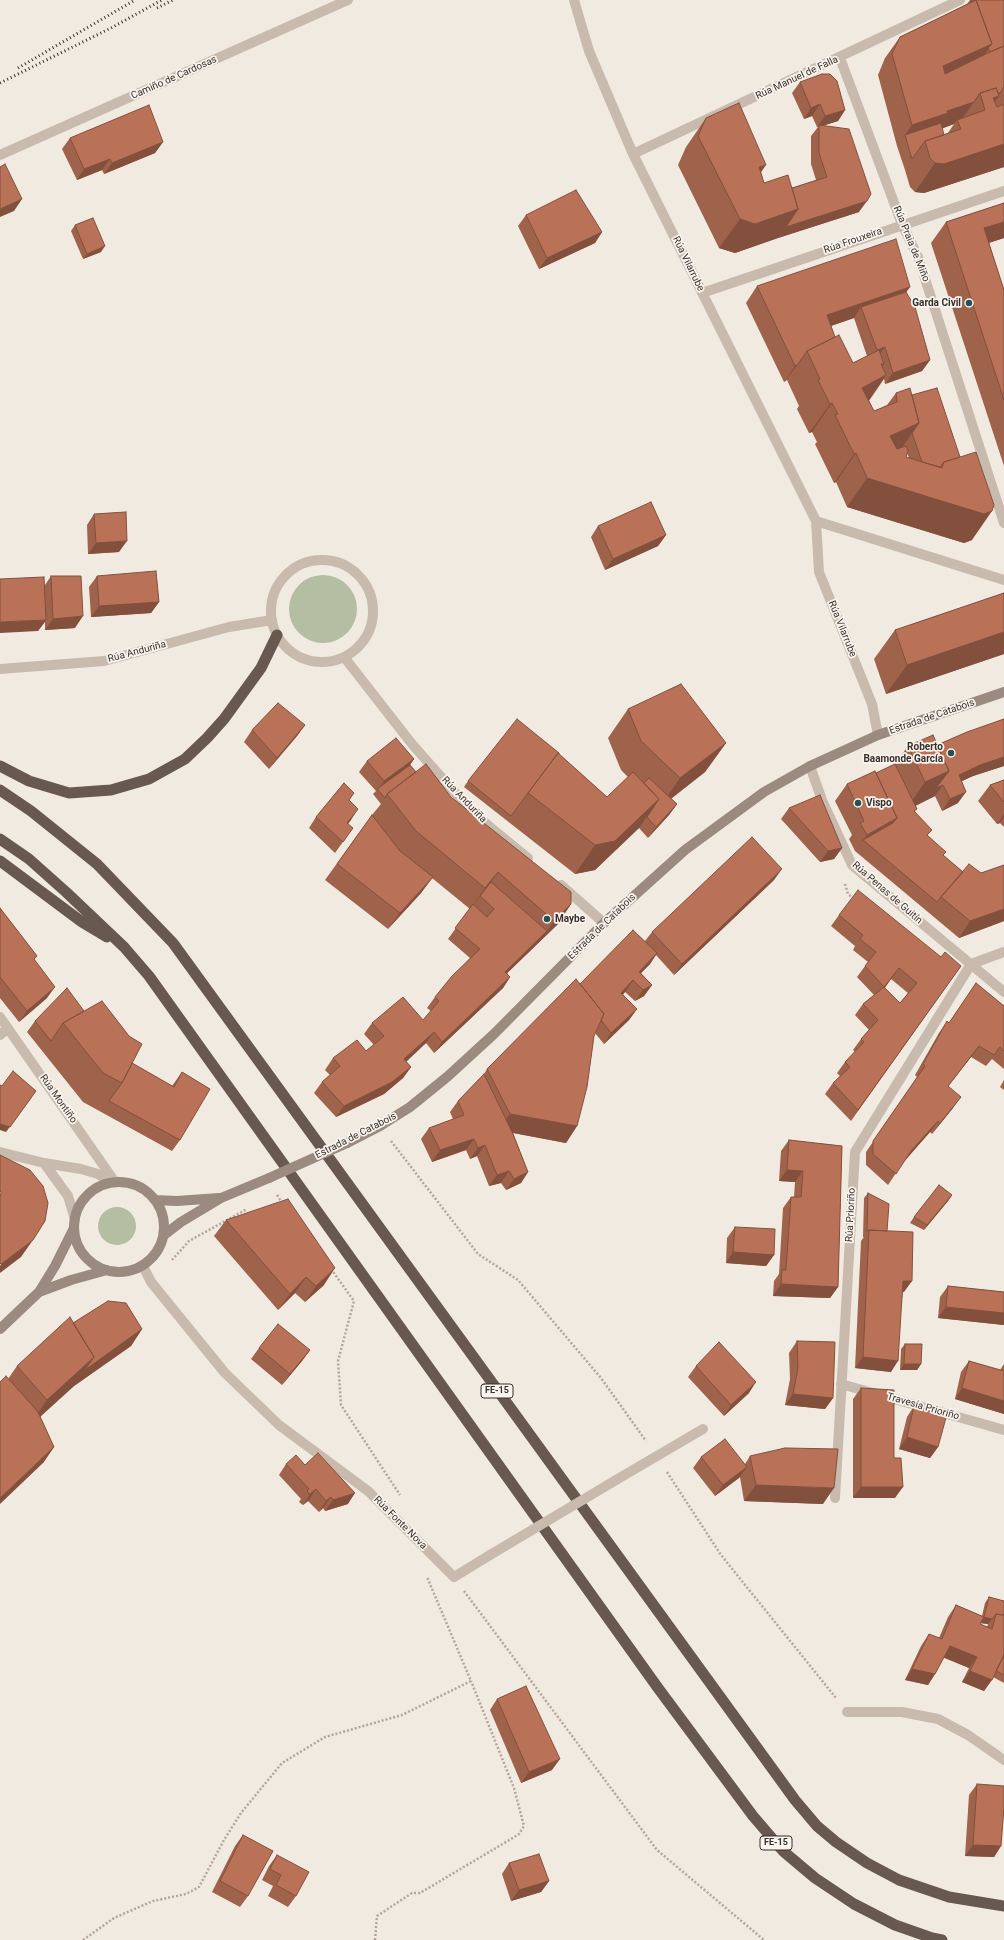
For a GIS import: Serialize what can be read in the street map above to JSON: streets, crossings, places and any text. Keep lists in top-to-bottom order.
{
  "streets": {
    "highway": ["FE-15"],
    "main road": ["Estrada de Catabois"],
    "street": [
      "Camiño de Cardosas",
      "Rúa Manuel de Falla",
      "Rúa Frouxeira",
      "Rúa Praia de Miño",
      "Rúa Vilarrube",
      "Rúa Anduriña",
      "Rúa Penas de Guitín",
      "Rúa Montiño",
      "Rúa Prioriño",
      "Travesía Prioriño",
      "Rúa Fonte Nova"
    ]
  },
  "crossings": [
    ["Rúa Manuel de Falla", "Rúa Praia de Miño"],
    ["Rúa Manuel de Falla", "Rúa Vilarrube"],
    ["Rúa Frouxeira", "Rúa Praia de Miño"],
    ["Rúa Frouxeira", "Rúa Vilarrube"],
    ["Rúa Vilarrube", "Estrada de Catabois"],
    ["Estrada de Catabois", "Rúa Penas de Guitín"],
    ["Estrada de Catabois", "Rúa Montiño"],
    ["Estrada de Catabois", "Rúa Fonte Nova"],
    ["Rúa Penas de Guitín", "Rúa Prioriño"],
    ["Rúa Montiño", "Rúa Fonte Nova"],
    ["Rúa Prioriño", "Travesía Prioriño"]
  ],
  "places": [
    "Garda Civil",
    "Roberto Baamonde García",
    "Vispo",
    "Maybe"
  ]
}
